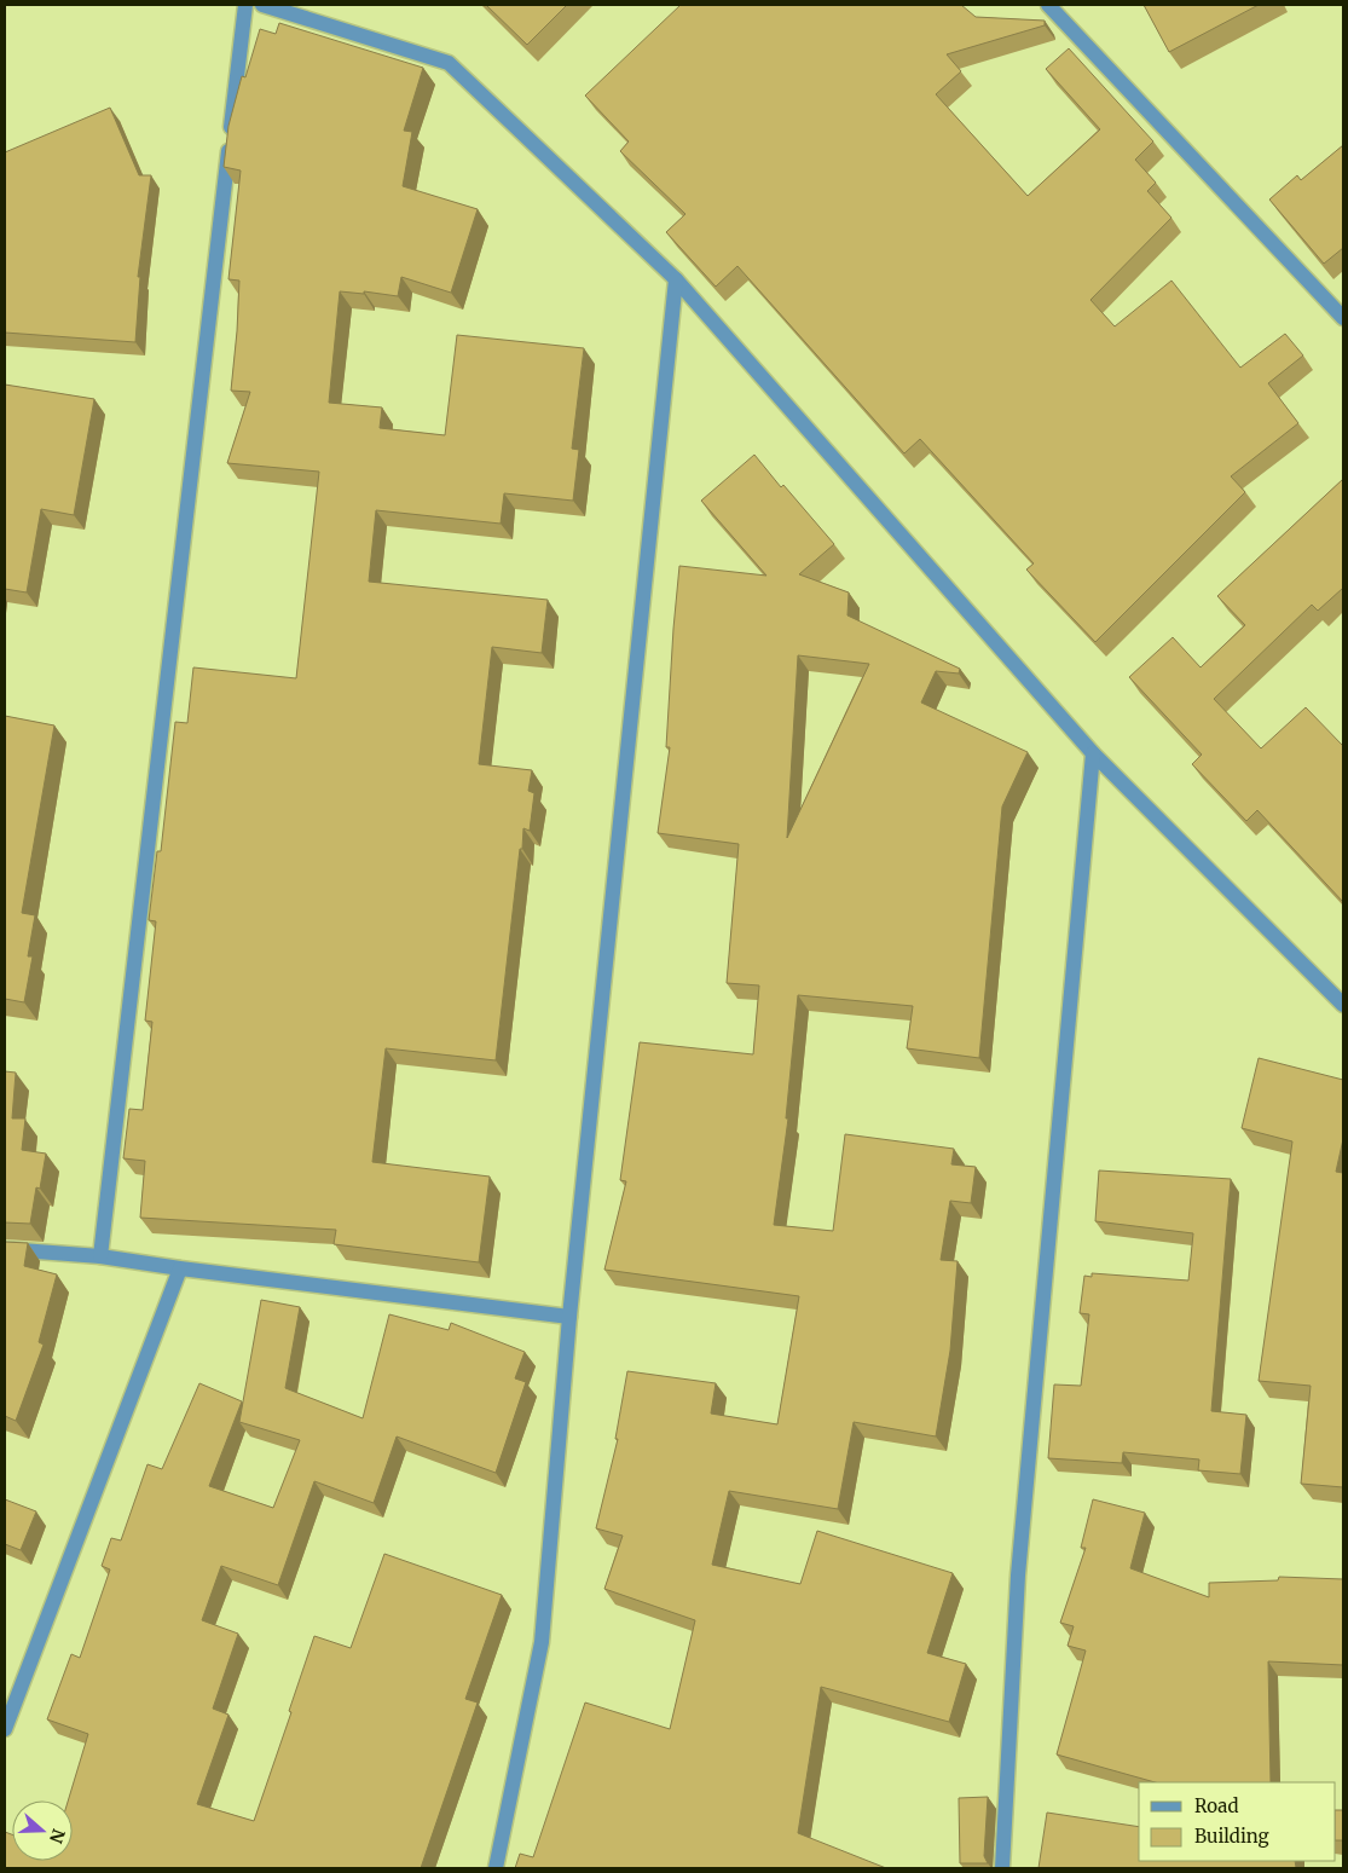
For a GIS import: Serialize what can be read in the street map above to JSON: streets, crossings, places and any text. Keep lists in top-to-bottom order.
{
  "legend": ["Road", "Building"],
  "north": "right"
}
